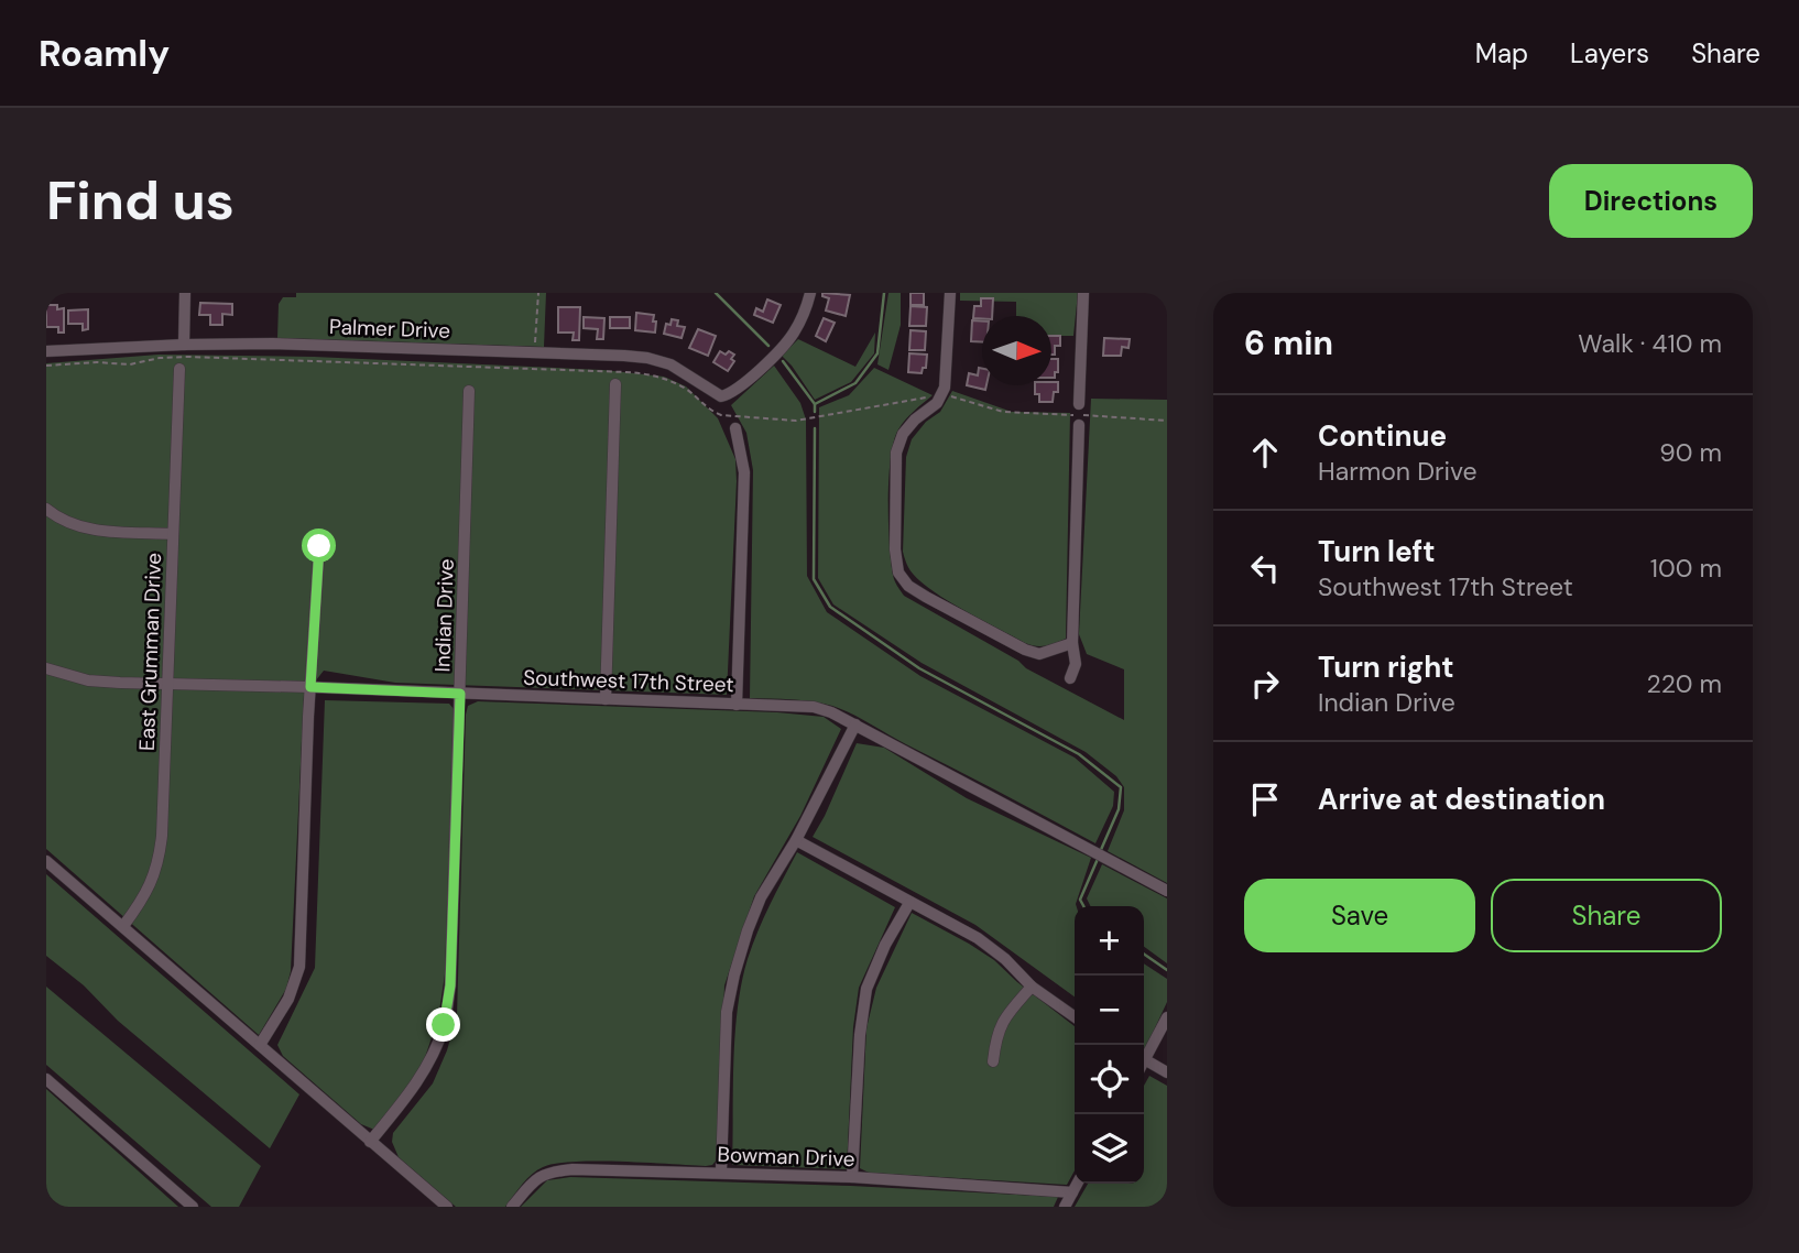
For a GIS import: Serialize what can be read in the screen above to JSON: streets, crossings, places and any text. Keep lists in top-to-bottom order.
{
  "streets": {
    "street": [
      "Palmer Drive",
      "Indian Drive",
      "East Grumman Drive",
      "Southwest 17th Street",
      "Bowman Drive"
    ]
  },
  "crossings": [
    ["Indian Drive", "Southwest 17th Street"],
    ["East Grumman Drive", "Southwest 17th Street"]
  ],
  "north": "right",
  "page": {
    "header": "Roamly",
    "nav": ["Map", "Layers", "Share"],
    "buttons": [
      "Directions",
      ["Save", "Share"]
    ],
    "title": "Find us",
    "heading": ["6 min", "Walk · 410 m"],
    "list": [
      ["Continue", "Harmon Drive", "90 m"],
      ["Turn left", "Southwest 17th Street", "100 m"],
      ["Turn right", "Indian Drive", "220 m"],
      "Arrive at destination"
    ],
    "map_buttons": ["+", "−"]
  }
}
